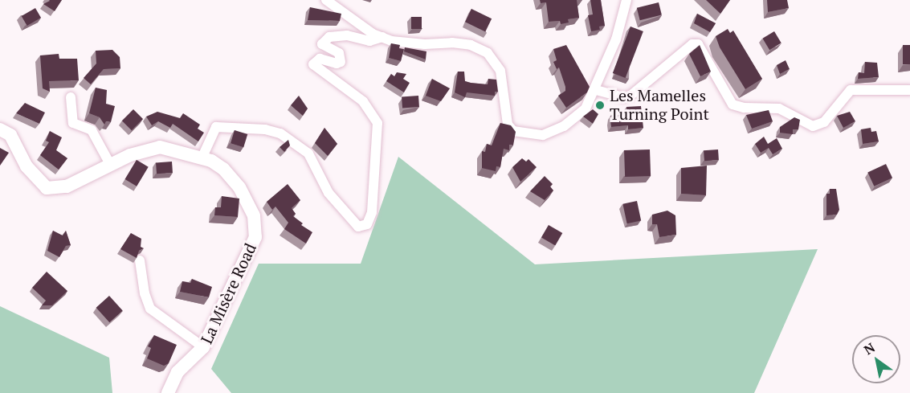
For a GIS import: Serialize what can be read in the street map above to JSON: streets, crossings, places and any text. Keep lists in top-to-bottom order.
{
  "streets": {
    "main road": ["La Misère Road"]
  },
  "places": ["Les Mamelles Turning Point"],
  "north": "top left"
}
